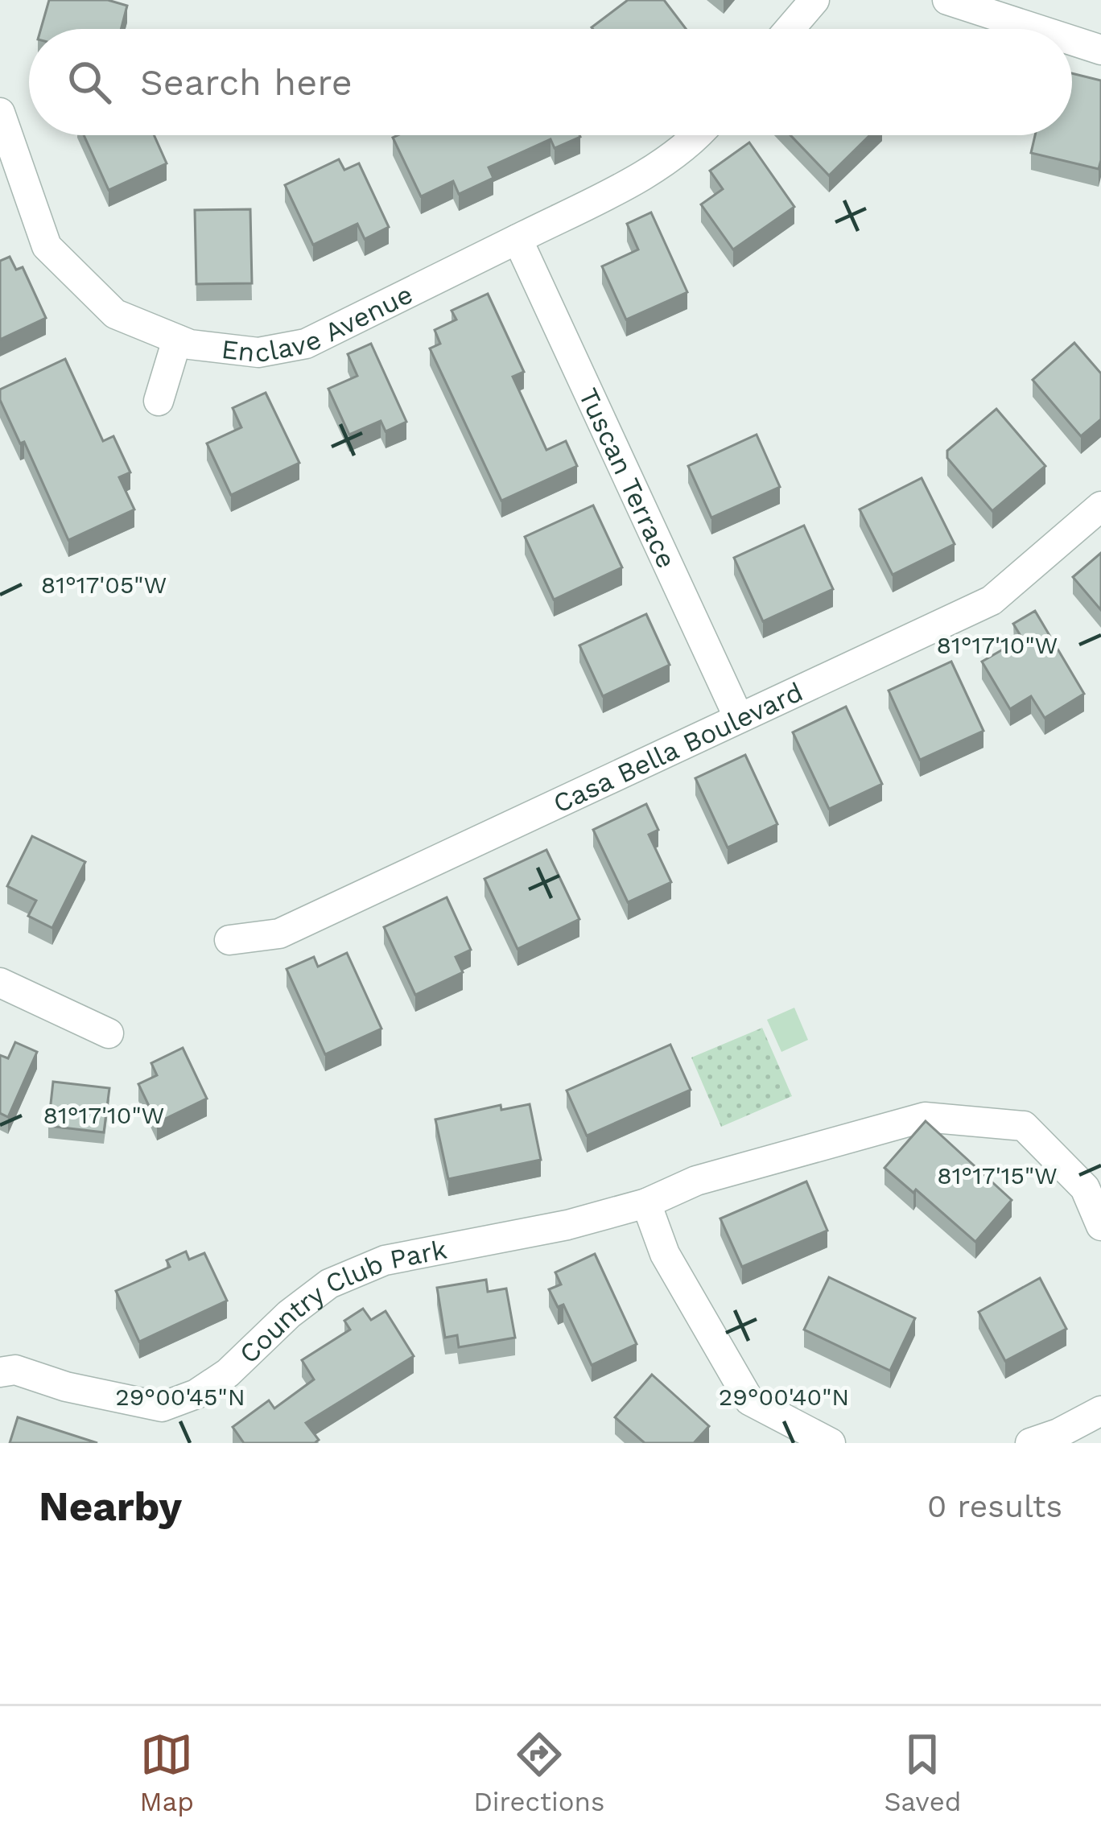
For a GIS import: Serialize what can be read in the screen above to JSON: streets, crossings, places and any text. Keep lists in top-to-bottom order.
{
  "streets": {
    "street": [
      "Enclave Avenue",
      "Tuscan Terrace",
      "Casa Bella Boulevard",
      "Country Club Park"
    ]
  },
  "crossings": [
    ["Enclave Avenue", "Tuscan Terrace"],
    ["Tuscan Terrace", "Casa Bella Boulevard"]
  ],
  "page": {
    "search": "Search here",
    "heading": ["Nearby", "0 results"],
    "nav": ["Map", "Directions", "Saved"]
  },
  "coordinates": [
    "81°17'05\"W",
    "81°17'10\"W",
    "81°17'15\"W",
    "29°00'45\"N",
    "29°00'40\"N"
  ]
}
